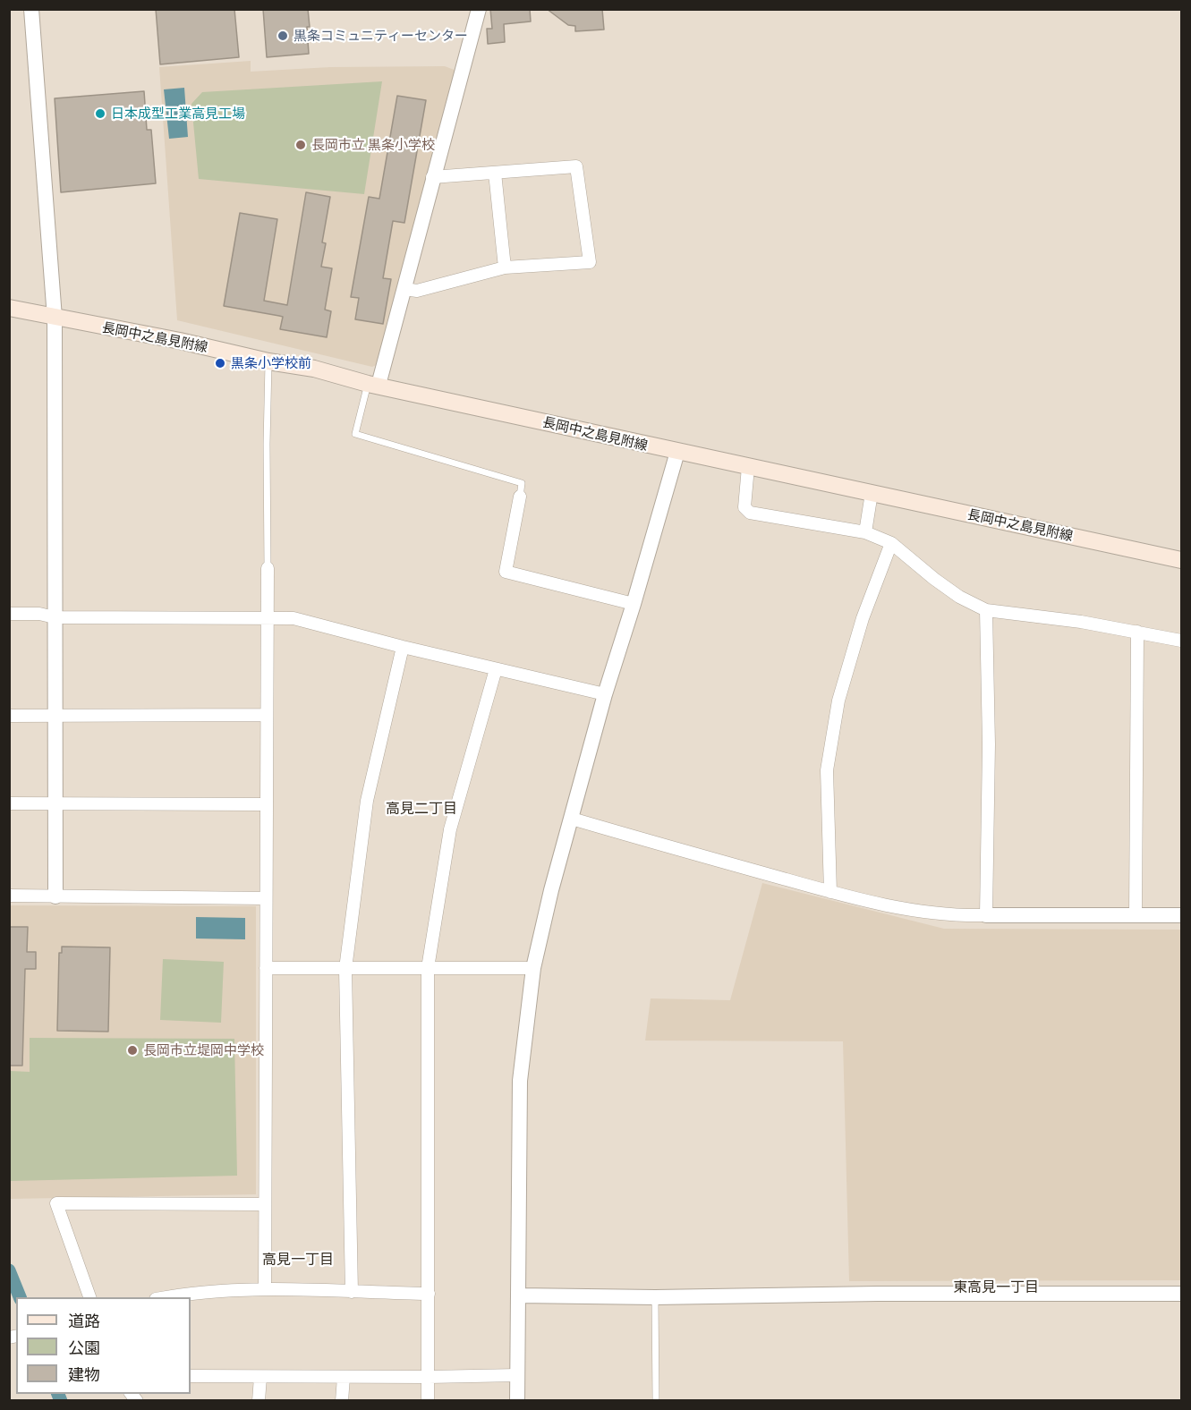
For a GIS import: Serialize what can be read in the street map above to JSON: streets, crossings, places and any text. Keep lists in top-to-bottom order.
{
  "streets": {
    "main road": ["長岡中之島見附線"]
  },
  "districts": ["高見二丁目", "高見一丁目", "東高見一丁目"],
  "places": [
    "黒条コミュニティーセンター",
    "日本成型工業高見工場",
    "長岡市立 黒条小学校",
    "黒条小学校前",
    "長岡市立堤岡中学校"
  ],
  "legend": ["道路", "公園", "建物"]
}
